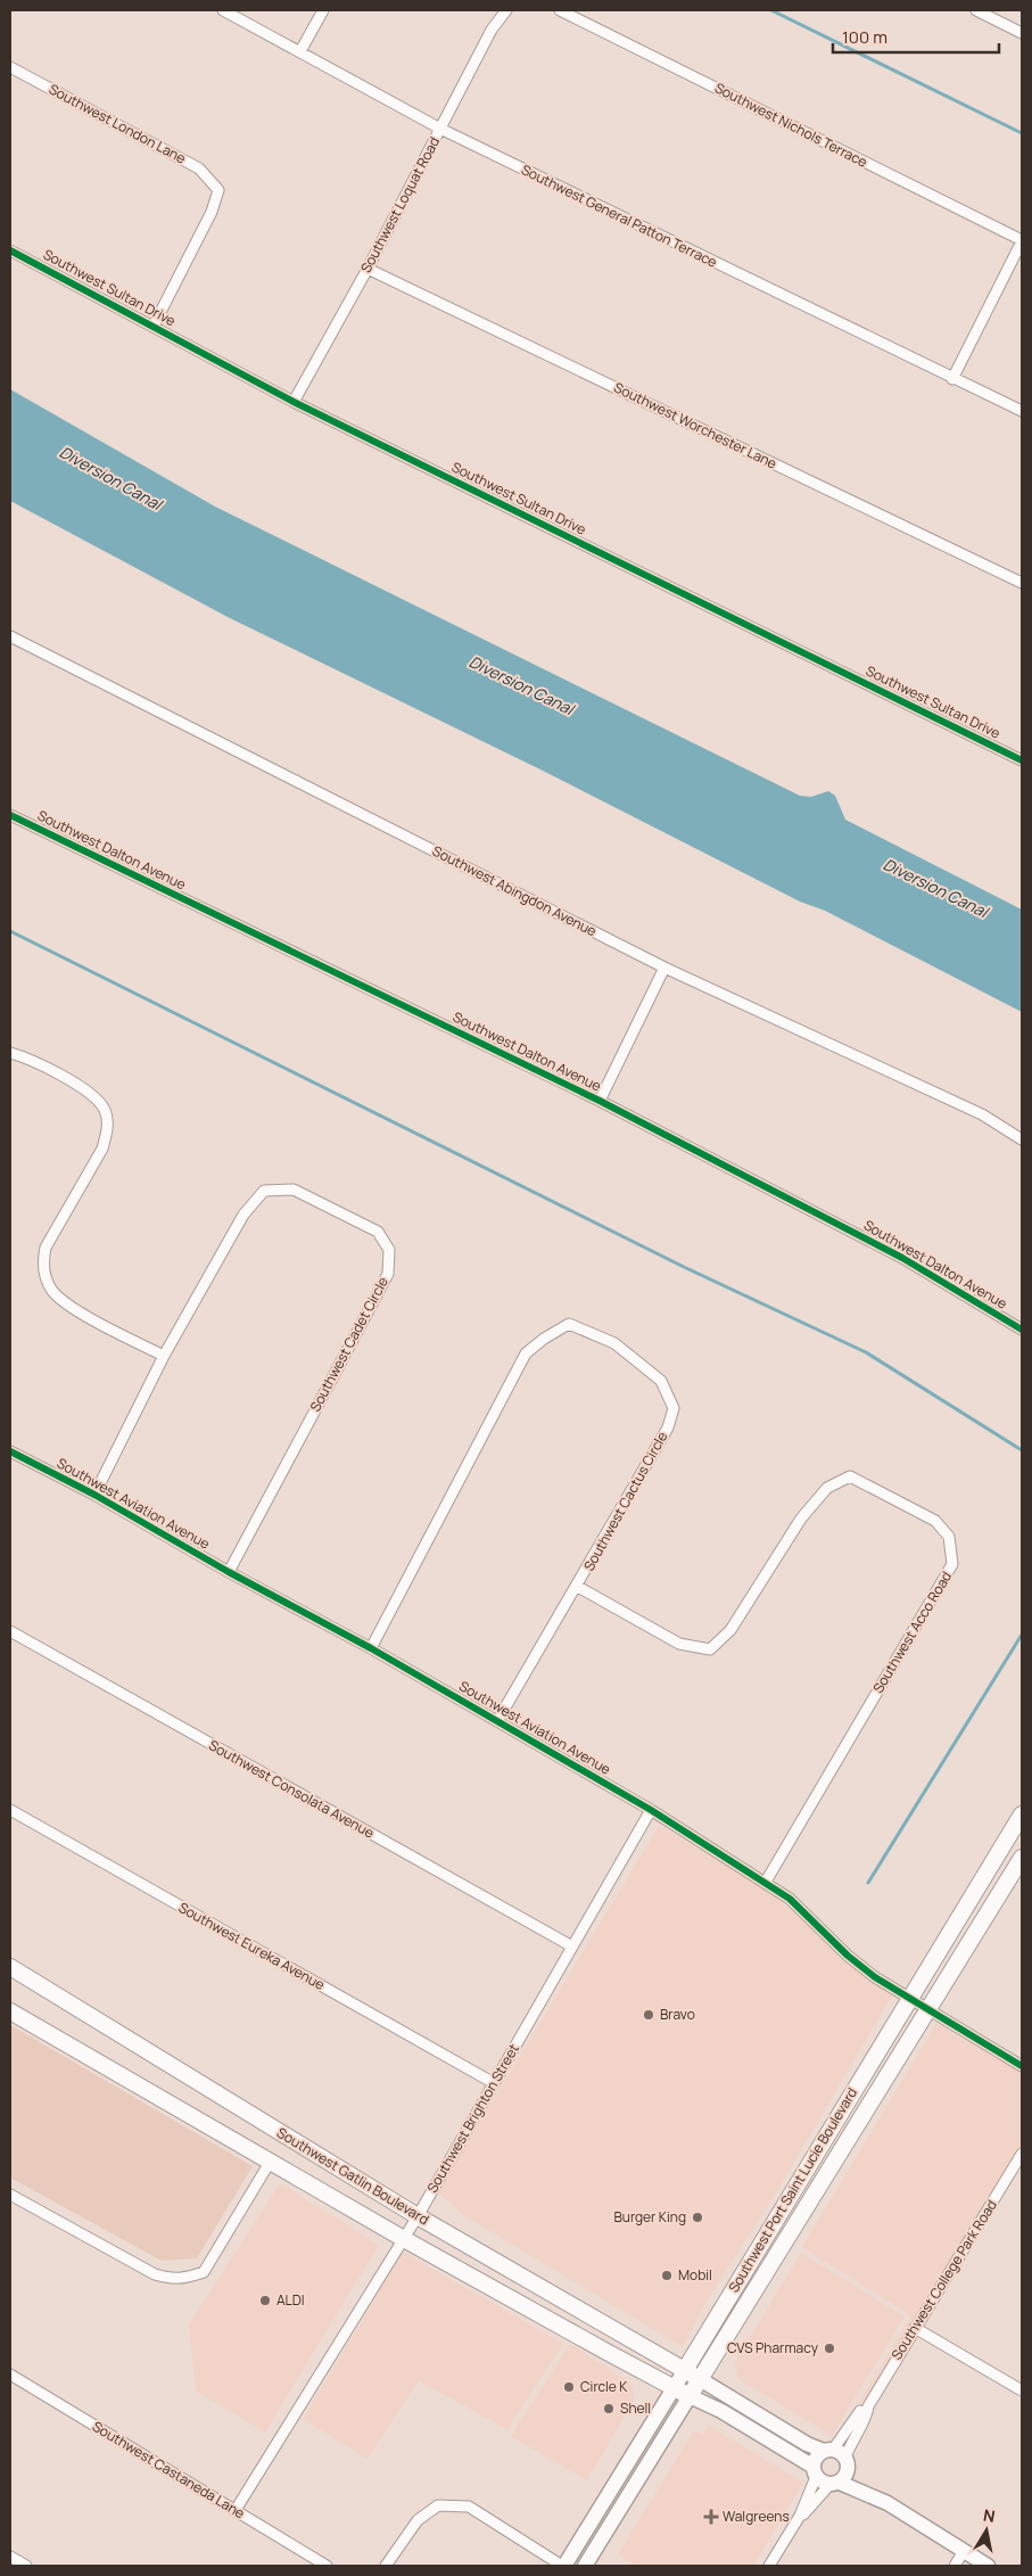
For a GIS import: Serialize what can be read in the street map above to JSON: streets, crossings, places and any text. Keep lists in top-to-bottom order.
{
  "streets": {
    "main road": ["Southwest Gatlin Boulevard", "Southwest Port Saint Lucie Boulevard"],
    "street": [
      "Southwest London Lane",
      "Southwest Nichols Terrace",
      "Southwest Loquat Road",
      "Southwest General Patton Terrace",
      "Southwest Sultan Drive",
      "Southwest Worchester Lane",
      "Southwest Dalton Avenue",
      "Southwest Abingdon Avenue",
      "Southwest Cadet Circle",
      "Southwest Cactus Circle",
      "Southwest Aviation Avenue",
      "Southwest Acco Road",
      "Southwest Consolata Avenue",
      "Southwest Eureka Avenue",
      "Southwest Brighton Street",
      "Southwest College Park Road",
      "Southwest Castaneda Lane"
    ]
  },
  "crossings": [
    ["Southwest London Lane", "Southwest Sultan Drive"],
    ["Southwest Loquat Road", "Southwest General Patton Terrace"],
    ["Southwest Loquat Road", "Southwest Sultan Drive"],
    ["Southwest Loquat Road", "Southwest Worchester Lane"],
    ["Southwest Cadet Circle", "Southwest Aviation Avenue"],
    ["Southwest Cactus Circle", "Southwest Aviation Avenue"],
    ["Southwest Cactus Circle", "Southwest Acco Road"],
    ["Southwest Aviation Avenue", "Southwest Acco Road"],
    ["Southwest Aviation Avenue", "Southwest Brighton Street"],
    ["Southwest Aviation Avenue", "Southwest Port Saint Lucie Boulevard"],
    ["Southwest Consolata Avenue", "Southwest Brighton Street"],
    ["Southwest Eureka Avenue", "Southwest Brighton Street"],
    ["Southwest Brighton Street", "Southwest Gatlin Boulevard"],
    ["Southwest Brighton Street", "Southwest Castaneda Lane"],
    ["Southwest Gatlin Boulevard", "Southwest Port Saint Lucie Boulevard"]
  ],
  "water": ["Diversion Canal"],
  "places": {
    "other": [
      "Bravo",
      "Burger King",
      "Mobil",
      "ALDI",
      "CVS Pharmacy",
      "Circle K",
      "Shell"
    ],
    "health": ["Walgreens"]
  },
  "scale_bar": "100 m",
  "north": "top"
}
